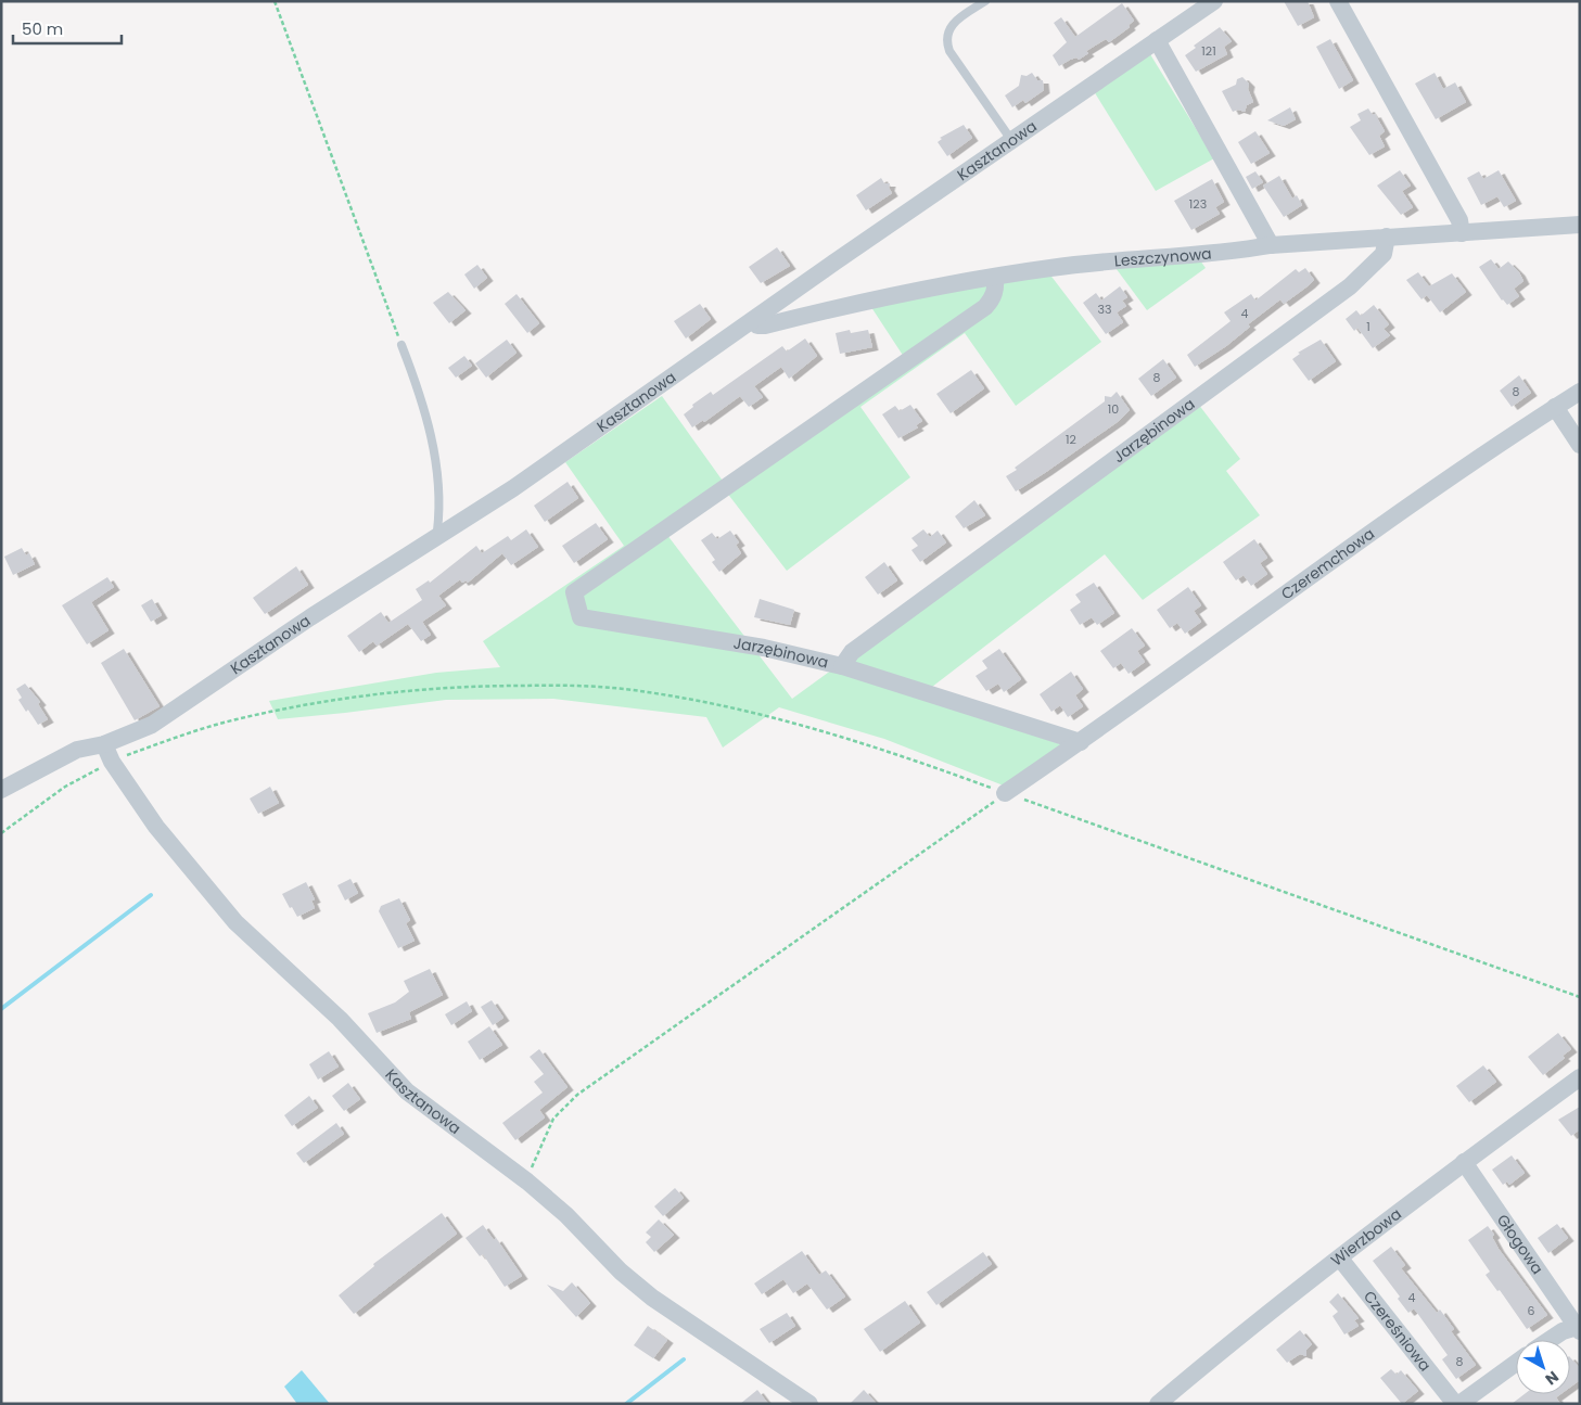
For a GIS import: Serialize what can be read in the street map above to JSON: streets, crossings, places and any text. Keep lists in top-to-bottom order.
{
  "streets": {
    "street": [
      "Kasztanowa",
      "Leszczynowa",
      "Jarzębinowa",
      "Czeremchowa",
      "Wierzbowa",
      "Głogowa",
      "Czereśniowa"
    ]
  },
  "crossings": [
    ["Kasztanowa", "Leszczynowa"],
    ["Leszczynowa", "Jarzębinowa"],
    ["Wierzbowa", "Głogowa"],
    ["Wierzbowa", "Czereśniowa"]
  ],
  "house_numbers": [
    "121",
    "123",
    "33",
    "4",
    "1",
    "8",
    "8",
    "10",
    "12",
    "4",
    "6",
    "8"
  ],
  "scale_bar": "50 m",
  "north": "bottom right"
}
